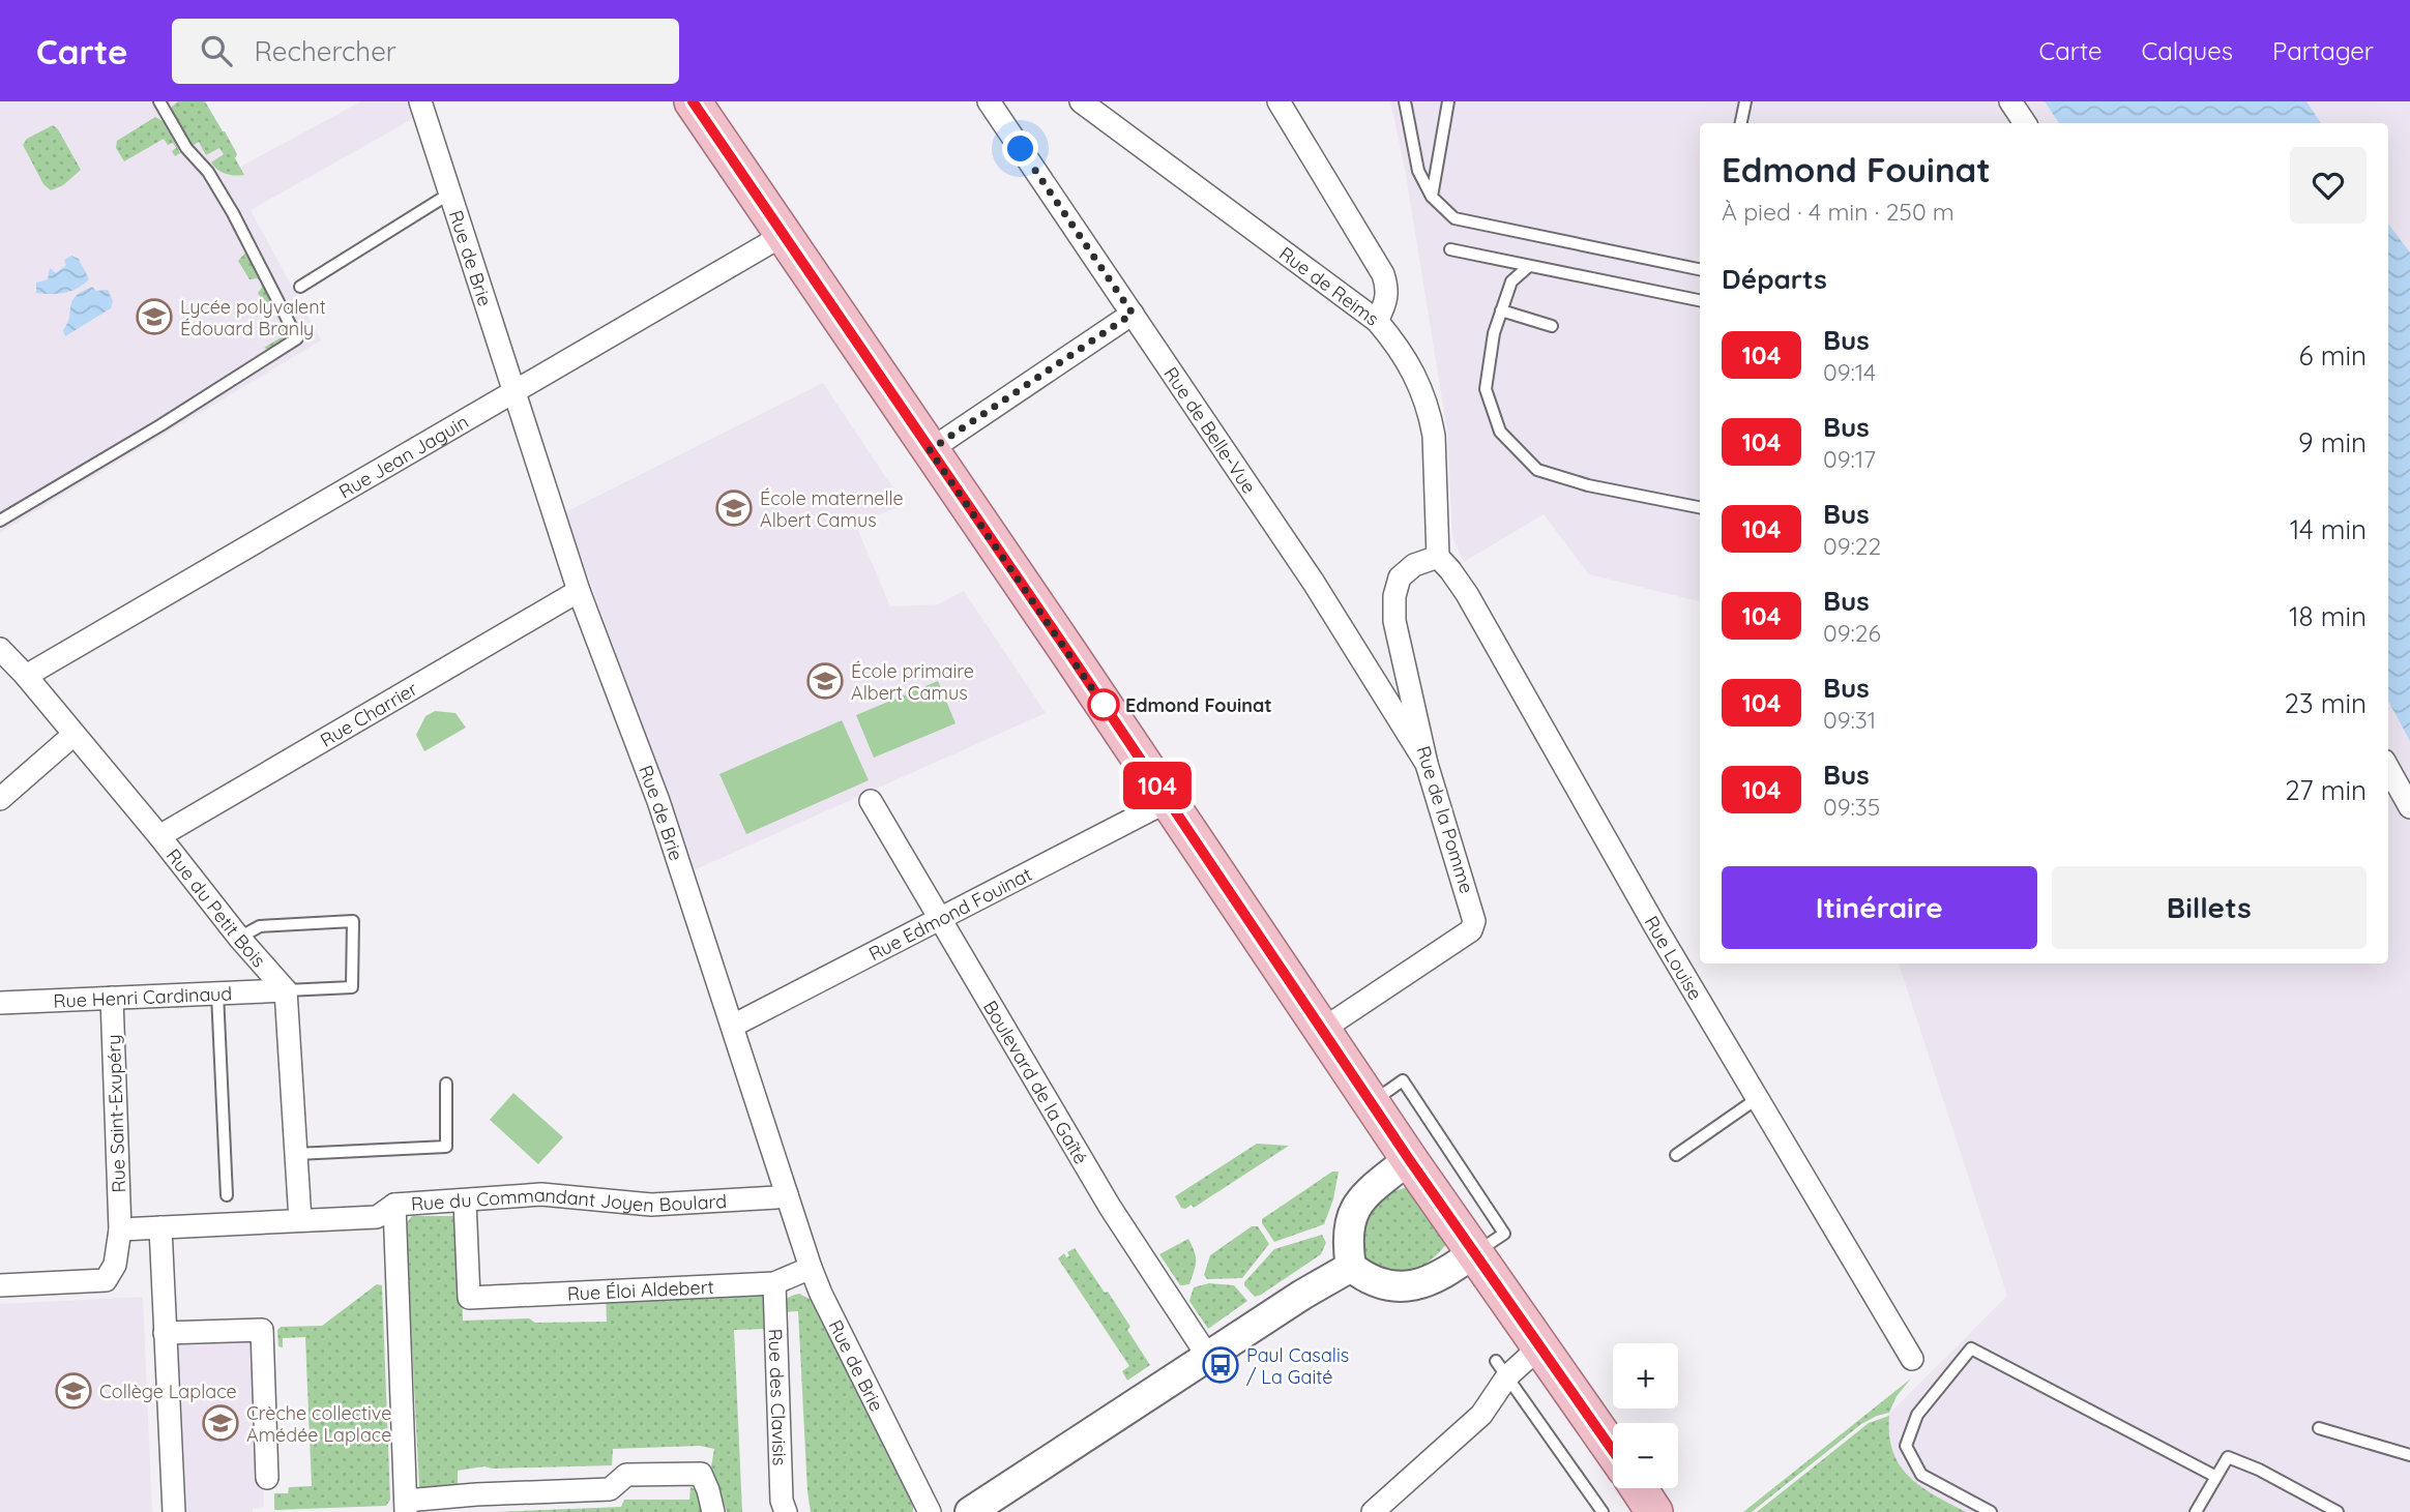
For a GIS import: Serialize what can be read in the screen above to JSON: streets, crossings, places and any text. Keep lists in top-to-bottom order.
{
  "streets": {
    "street": [
      "Rue de Brie",
      "Rue de Reims",
      "Rue de Belle-Vue",
      "Rue Jean Jaguin",
      "Rue Charrier",
      "Rue de la Pomme",
      "Rue du Petit Bois",
      "Rue Edmond Fouinat",
      "Rue Louise",
      "Rue Henri Cardinaud",
      "Boulevard de la Gaîté",
      "Rue Saint-Exupéry",
      "Rue du Commandant Joyen Boulard",
      "Rue Éloi Aldebert",
      "Rue des Clavisis"
    ]
  },
  "crossings": [
    ["Rue de Brie", "Rue Jean Jaguin"],
    ["Rue de Brie", "Rue Charrier"],
    ["Rue de Brie", "Rue Edmond Fouinat"],
    ["Rue de Brie", "Rue du Commandant Joyen Boulard"],
    ["Rue de Brie", "Rue Éloi Aldebert"],
    ["Rue de Reims", "Rue de la Pomme"],
    ["Rue de Reims", "Rue Louise"],
    ["Rue de Belle-Vue", "Rue de la Pomme"],
    ["Rue Jean Jaguin", "Rue du Petit Bois"],
    ["Rue Charrier", "Rue du Petit Bois"],
    ["Rue de la Pomme", "Rue Louise"],
    ["Rue du Petit Bois", "Rue Henri Cardinaud"],
    ["Rue Edmond Fouinat", "Boulevard de la Gaîté"],
    ["Rue Henri Cardinaud", "Rue Saint-Exupéry"],
    ["Rue Saint-Exupéry", "Rue du Commandant Joyen Boulard"],
    ["Rue du Commandant Joyen Boulard", "Rue Éloi Aldebert"],
    ["Rue Éloi Aldebert", "Rue des Clavisis"]
  ],
  "places": {
    "school or university": [
      "Lycée polyvalent Édouard Branly",
      "École maternelle Albert Camus",
      "École primaire Albert Camus",
      "Collège Laplace",
      "Crèche collective Amédée Laplace"
    ],
    "other": ["Edmond Fouinat"],
    "bus stop": ["Paul Casalis / La Gaité"]
  },
  "lines": ["bus line 104"],
  "page": {
    "header": "Carte",
    "search": "Rechercher",
    "nav": ["Carte", "Calques", "Partager"],
    "on_map": "104",
    "heading": [
      ["Edmond Fouinat", "À pied · 4 min · 250 m"],
      "Départs"
    ],
    "list": [
      {
        "mark": "104",
        "name": "Bus",
        "note": "09:14",
        "value": "6 min"
      },
      {
        "mark": "104",
        "name": "Bus",
        "note": "09:17",
        "value": "9 min"
      },
      {
        "mark": "104",
        "name": "Bus",
        "note": "09:22",
        "value": "14 min"
      },
      {
        "mark": "104",
        "name": "Bus",
        "note": "09:26",
        "value": "18 min"
      },
      {
        "mark": "104",
        "name": "Bus",
        "note": "09:31",
        "value": "23 min"
      },
      {
        "mark": "104",
        "name": "Bus",
        "note": "09:35",
        "value": "27 min"
      }
    ],
    "buttons": ["Itinéraire", "Billets"],
    "map_buttons": ["+", "−"]
  }
}
